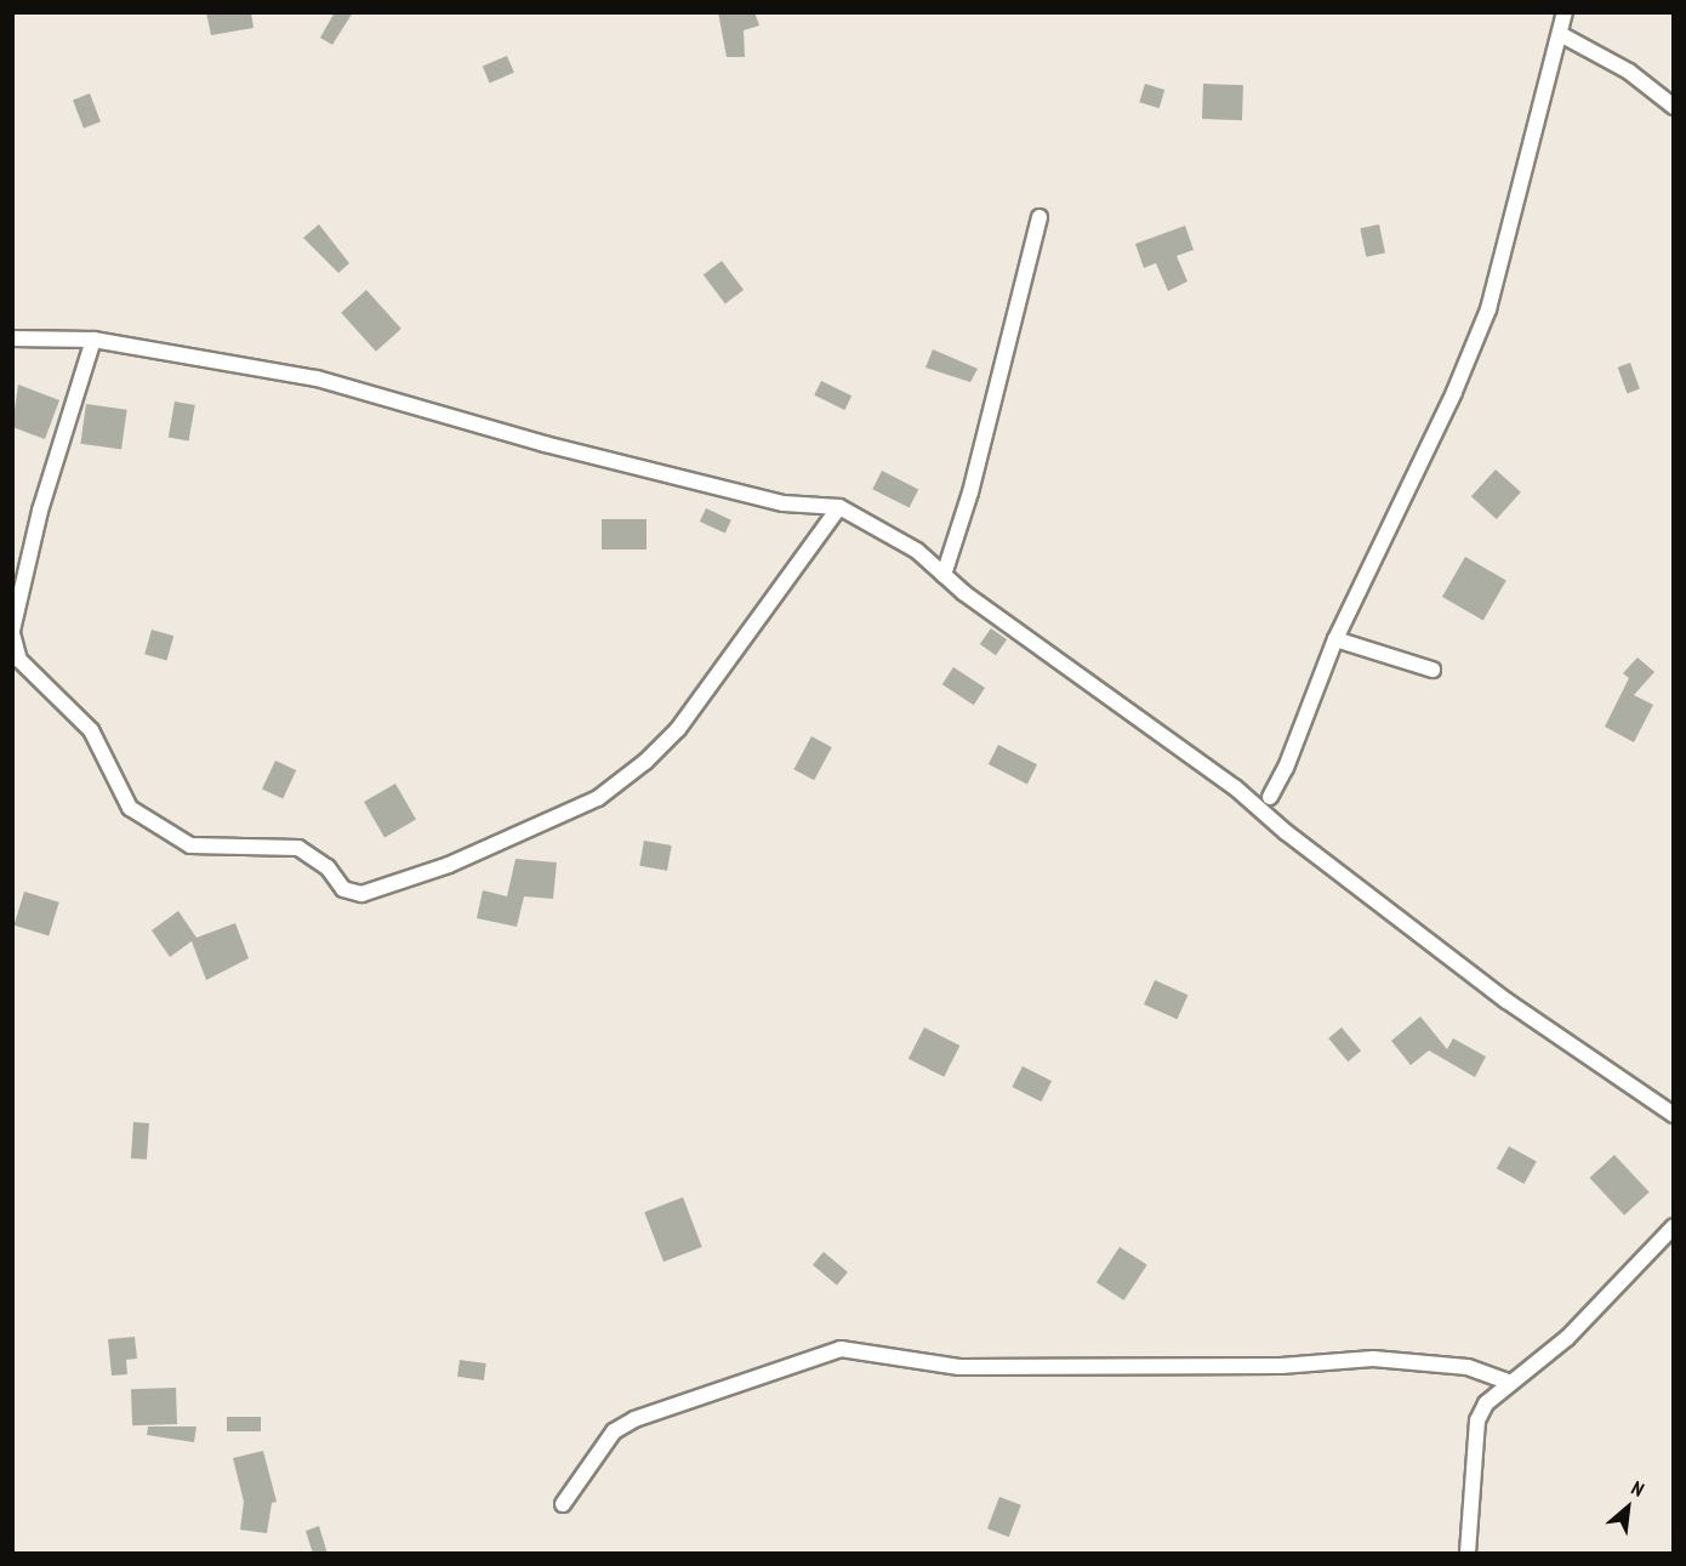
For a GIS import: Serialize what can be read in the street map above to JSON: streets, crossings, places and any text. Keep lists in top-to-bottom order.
{
  "north": "top right"
}
